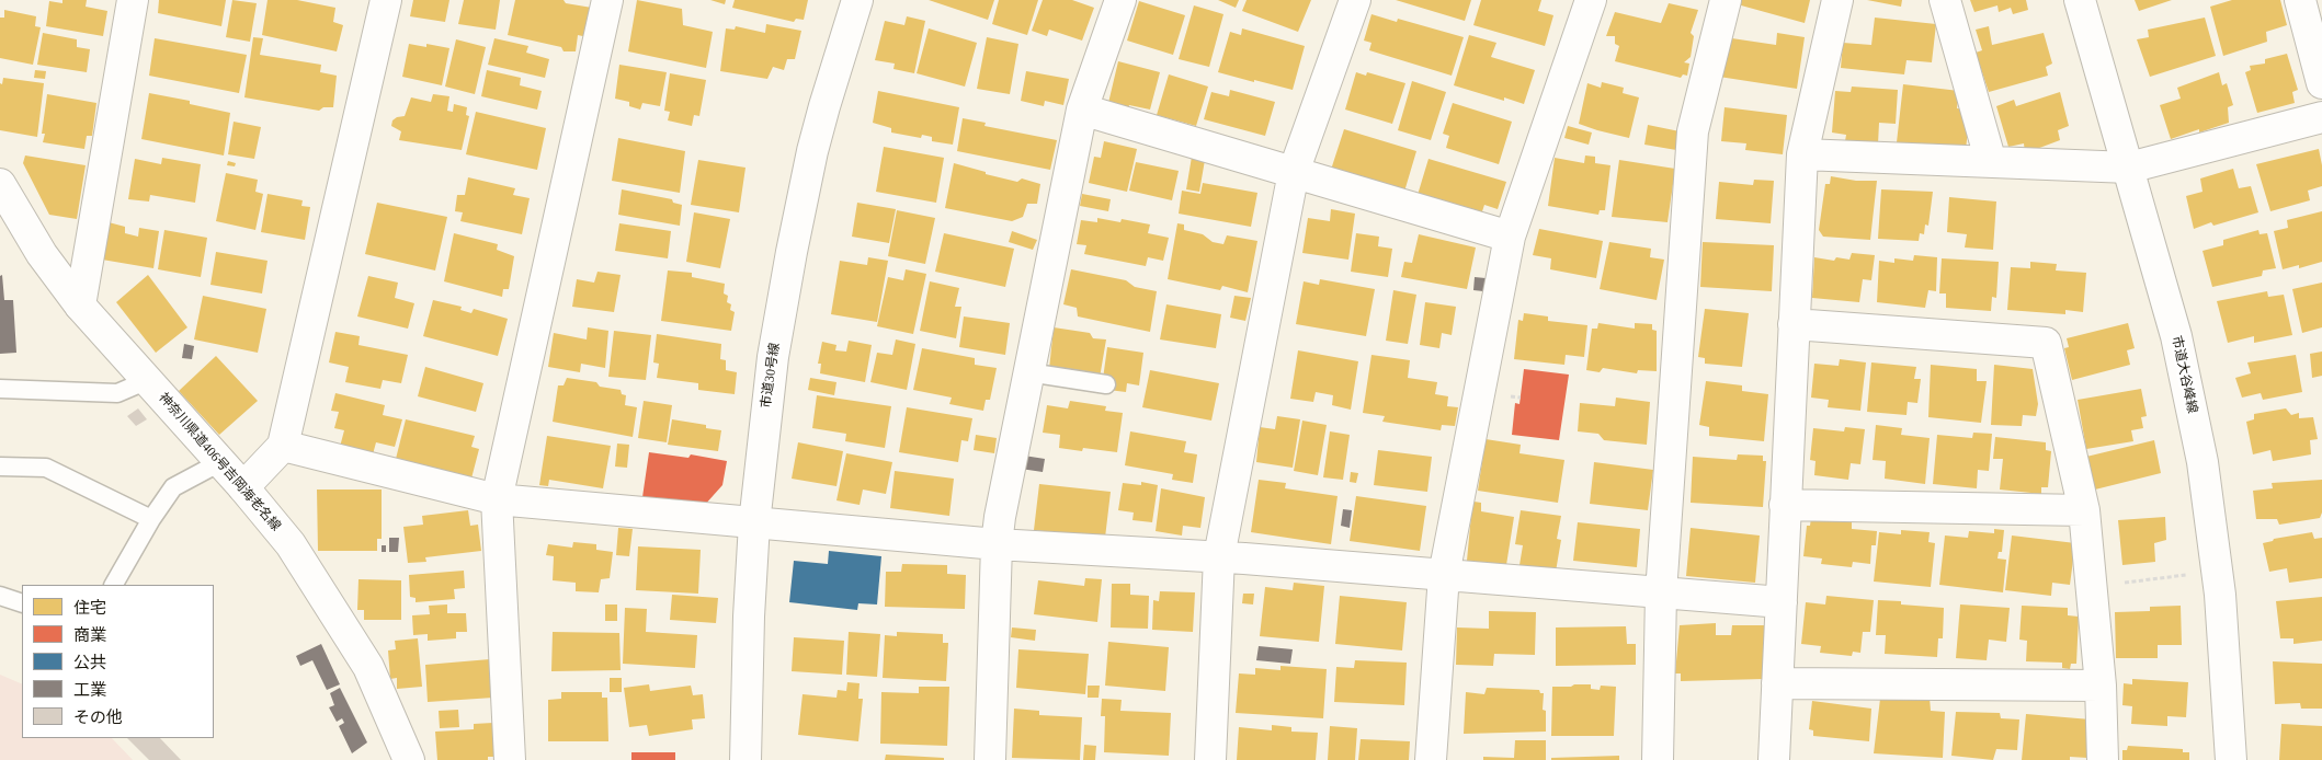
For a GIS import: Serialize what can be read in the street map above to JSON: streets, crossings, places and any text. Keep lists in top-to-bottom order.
{
  "streets": {
    "street": ["市道大谷峰線", "市道30号線", "神奈川県道406号吉岡海老名線"]
  },
  "legend": [
    "住宅",
    "商業",
    "公共",
    "工業",
    "その他"
  ]
}
